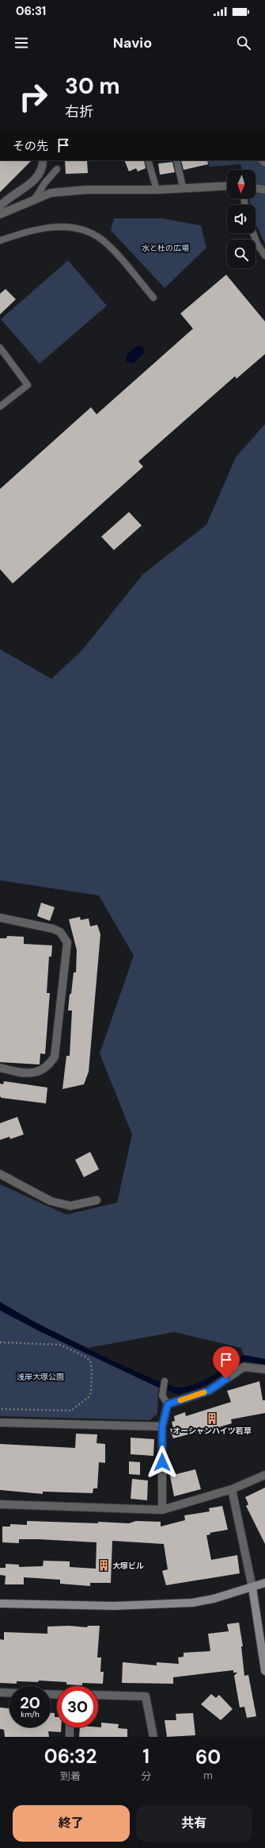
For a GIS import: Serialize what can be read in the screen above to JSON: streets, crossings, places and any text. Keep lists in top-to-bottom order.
{
  "parks": ["水と杜の広場", "浅岸大塚公園"],
  "places": {
    "building": ["オーシャンハイツ若草", "大塚ビル"]
  },
  "north": "bottom",
  "page": {
    "status": "06:31",
    "header": "Navio",
    "turn": ["30 m", "右折"],
    "then": "その先",
    "speed": "20 km/h",
    "limit": "30",
    "eta": [
      "06:32",
      "到着",
      "1",
      "分",
      "60",
      "m"
    ],
    "buttons": ["終了", "共有"]
  }
}
